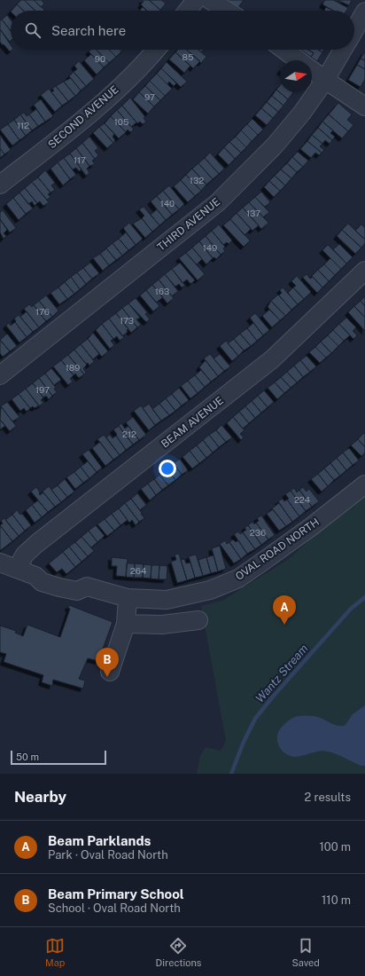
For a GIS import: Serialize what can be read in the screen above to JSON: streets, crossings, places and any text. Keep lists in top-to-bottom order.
{
  "streets": {
    "street": [
      "SECOND AVENUE",
      "THIRD AVENUE",
      "BEAM AVENUE",
      "OVAL ROAD NORTH"
    ]
  },
  "crossings": [
    ["BEAM AVENUE", "OVAL ROAD NORTH"]
  ],
  "water": ["Wantz Stream"],
  "house_numbers": [
    "85",
    "90",
    "97",
    "105",
    "112",
    "117",
    "132",
    "140",
    "137",
    "149",
    "163",
    "176",
    "173",
    "189",
    "197",
    "212",
    "224",
    "236",
    "264"
  ],
  "scale_bar": "50 m",
  "north": "right",
  "page": {
    "search": "Search here",
    "pins": ["A", "B"],
    "scale": "50 m",
    "heading": ["Nearby", "2 results"],
    "list": [
      {
        "mark": "A",
        "name": "Beam Parklands",
        "note": "Park · Oval Road North",
        "value": "100 m"
      },
      {
        "mark": "B",
        "name": "Beam Primary School",
        "note": "School · Oval Road North",
        "value": "110 m"
      }
    ],
    "nav": ["Map", "Directions", "Saved"]
  }
}
